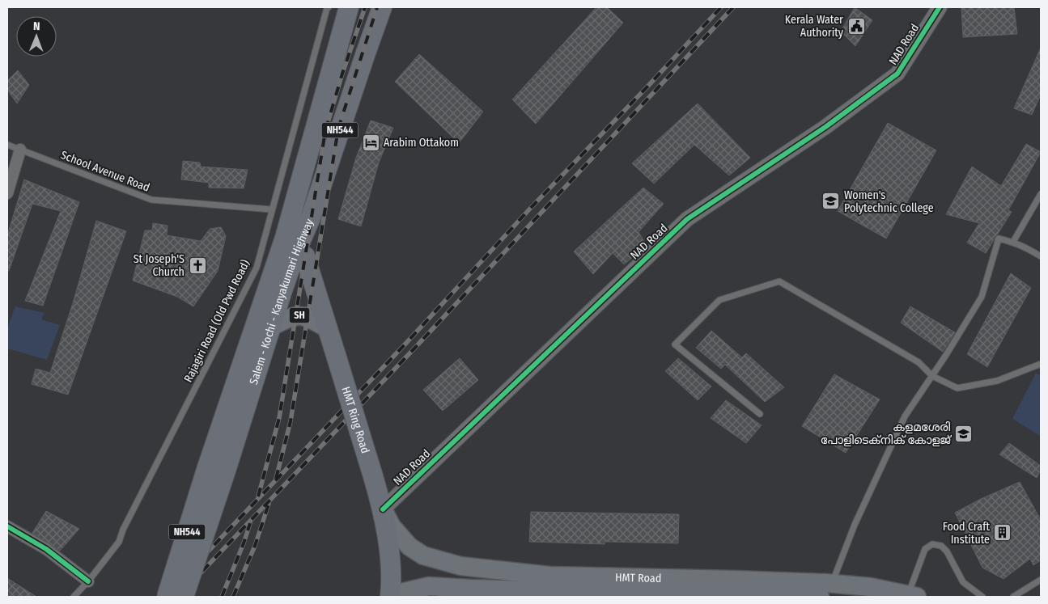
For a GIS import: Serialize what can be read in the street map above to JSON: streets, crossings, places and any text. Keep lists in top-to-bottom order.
{
  "streets": {
    "highway": ["NH544", "Salem - Kochi - Kanyakumari Highway", "HMT Ring Road"],
    "main road": ["SH", "HMT Road"],
    "street": ["NAD Road"],
    "lane": ["School Avenue Road", "Rajagiri Road (Old Pwd Road)"]
  },
  "crossings": [
    ["NAD Road", "HMT Ring Road"],
    ["NAD Road", "HMT Road"],
    ["NH544", "Salem - Kochi - Kanyakumari Highway"],
    ["School Avenue Road", "Rajagiri Road (Old Pwd Road)"],
    ["Salem - Kochi - Kanyakumari Highway", "SH"],
    ["Salem - Kochi - Kanyakumari Highway", "HMT Ring Road"],
    ["SH", "HMT Ring Road"],
    ["HMT Ring Road", "HMT Road"]
  ],
  "places": {
    "public building": ["Kerala Water Authority"],
    "hotel": ["Arabim Ottakom"],
    "school or university": ["Women's Polytechnic College", "കളമശേരി പോളിടെക്നിക് കോളജ്"],
    "church": ["St Joseph'S Church"],
    "building": ["Food Craft Institute"]
  },
  "north": "top"
}
